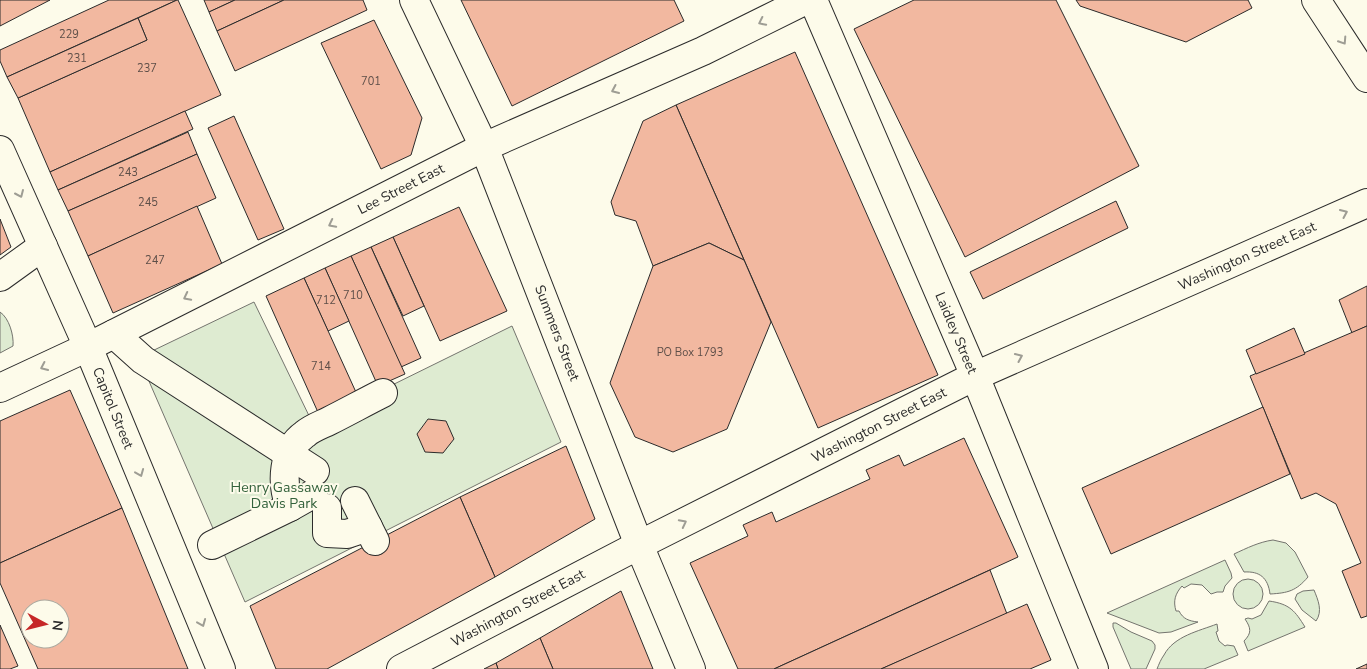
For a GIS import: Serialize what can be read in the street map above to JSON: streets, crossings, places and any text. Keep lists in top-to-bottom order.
{
  "streets": {
    "street": [
      "Lee Street East",
      "Washington Street East",
      "Summers Street",
      "Laidley Street",
      "Capitol Street"
    ]
  },
  "crossings": [
    ["Lee Street East", "Summers Street"],
    ["Lee Street East", "Capitol Street"],
    ["Washington Street East", "Summers Street"],
    ["Washington Street East", "Laidley Street"]
  ],
  "one_way": ["Washington Street East", "Capitol Street"],
  "parks": ["Henry Gassaway Davis Park"],
  "house_numbers": [
    "229",
    "231",
    "237",
    "701",
    "243",
    "245",
    "247",
    "710",
    "712",
    "PO Box 1793",
    "714"
  ],
  "north": "right"
}
